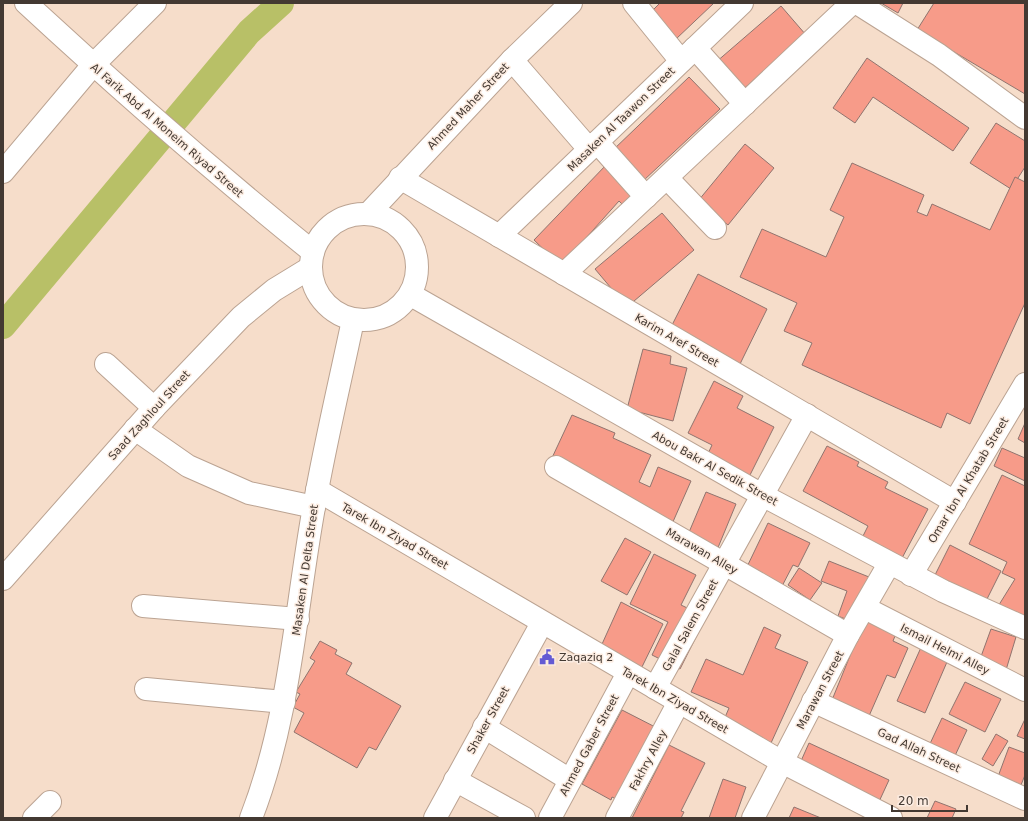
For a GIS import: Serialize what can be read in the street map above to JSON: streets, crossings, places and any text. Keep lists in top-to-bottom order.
{
  "streets": {
    "street": [
      "Ahmed Maher Street",
      "Masaken Al Taawon Street",
      "Al Farik Abd Al Moneim Riyad Street",
      "Karim Aref Street",
      "Saad Zaghloul Street",
      "Abou Bakr Al Sedik Street",
      "Omar Ibn Al Khatab Street",
      "Tarek Ibn Ziyad Street",
      "Marawan Alley",
      "Masaken Al Delta Street",
      "Galal Salem Street",
      "Ismail Helmi Alley",
      "Marawan Street",
      "Shaker Street",
      "Ahmed Gaber Street",
      "Gad Allah Street",
      "Fakhry Alley"
    ]
  },
  "crossings": [
    ["Ahmed Maher Street", "Al Farik Abd Al Moneim Riyad Street"],
    ["Ahmed Maher Street", "Karim Aref Street"],
    ["Ahmed Maher Street", "Saad Zaghloul Street"],
    ["Ahmed Maher Street", "Abou Bakr Al Sedik Street"],
    ["Ahmed Maher Street", "Masaken Al Delta Street"],
    ["Masaken Al Taawon Street", "Karim Aref Street"],
    ["Al Farik Abd Al Moneim Riyad Street", "Saad Zaghloul Street"],
    ["Al Farik Abd Al Moneim Riyad Street", "Abou Bakr Al Sedik Street"],
    ["Al Farik Abd Al Moneim Riyad Street", "Masaken Al Delta Street"],
    ["Karim Aref Street", "Omar Ibn Al Khatab Street"],
    ["Karim Aref Street", "Galal Salem Street"],
    ["Saad Zaghloul Street", "Abou Bakr Al Sedik Street"],
    ["Saad Zaghloul Street", "Tarek Ibn Ziyad Street"],
    ["Saad Zaghloul Street", "Masaken Al Delta Street"],
    ["Abou Bakr Al Sedik Street", "Omar Ibn Al Khatab Street"],
    ["Abou Bakr Al Sedik Street", "Masaken Al Delta Street"],
    ["Abou Bakr Al Sedik Street", "Galal Salem Street"],
    ["Abou Bakr Al Sedik Street", "Marawan Street"],
    ["Tarek Ibn Ziyad Street", "Masaken Al Delta Street"],
    ["Tarek Ibn Ziyad Street", "Galal Salem Street"],
    ["Tarek Ibn Ziyad Street", "Marawan Street"],
    ["Tarek Ibn Ziyad Street", "Shaker Street"],
    ["Tarek Ibn Ziyad Street", "Ahmed Gaber Street"],
    ["Tarek Ibn Ziyad Street", "Fakhry Alley"],
    ["Marawan Alley", "Galal Salem Street"],
    ["Marawan Alley", "Marawan Street"],
    ["Ismail Helmi Alley", "Marawan Street"],
    ["Marawan Street", "Gad Allah Street"]
  ],
  "places": {
    "public building": ["Zaqaziq 2"]
  },
  "scale_bar": "20 m"
}
